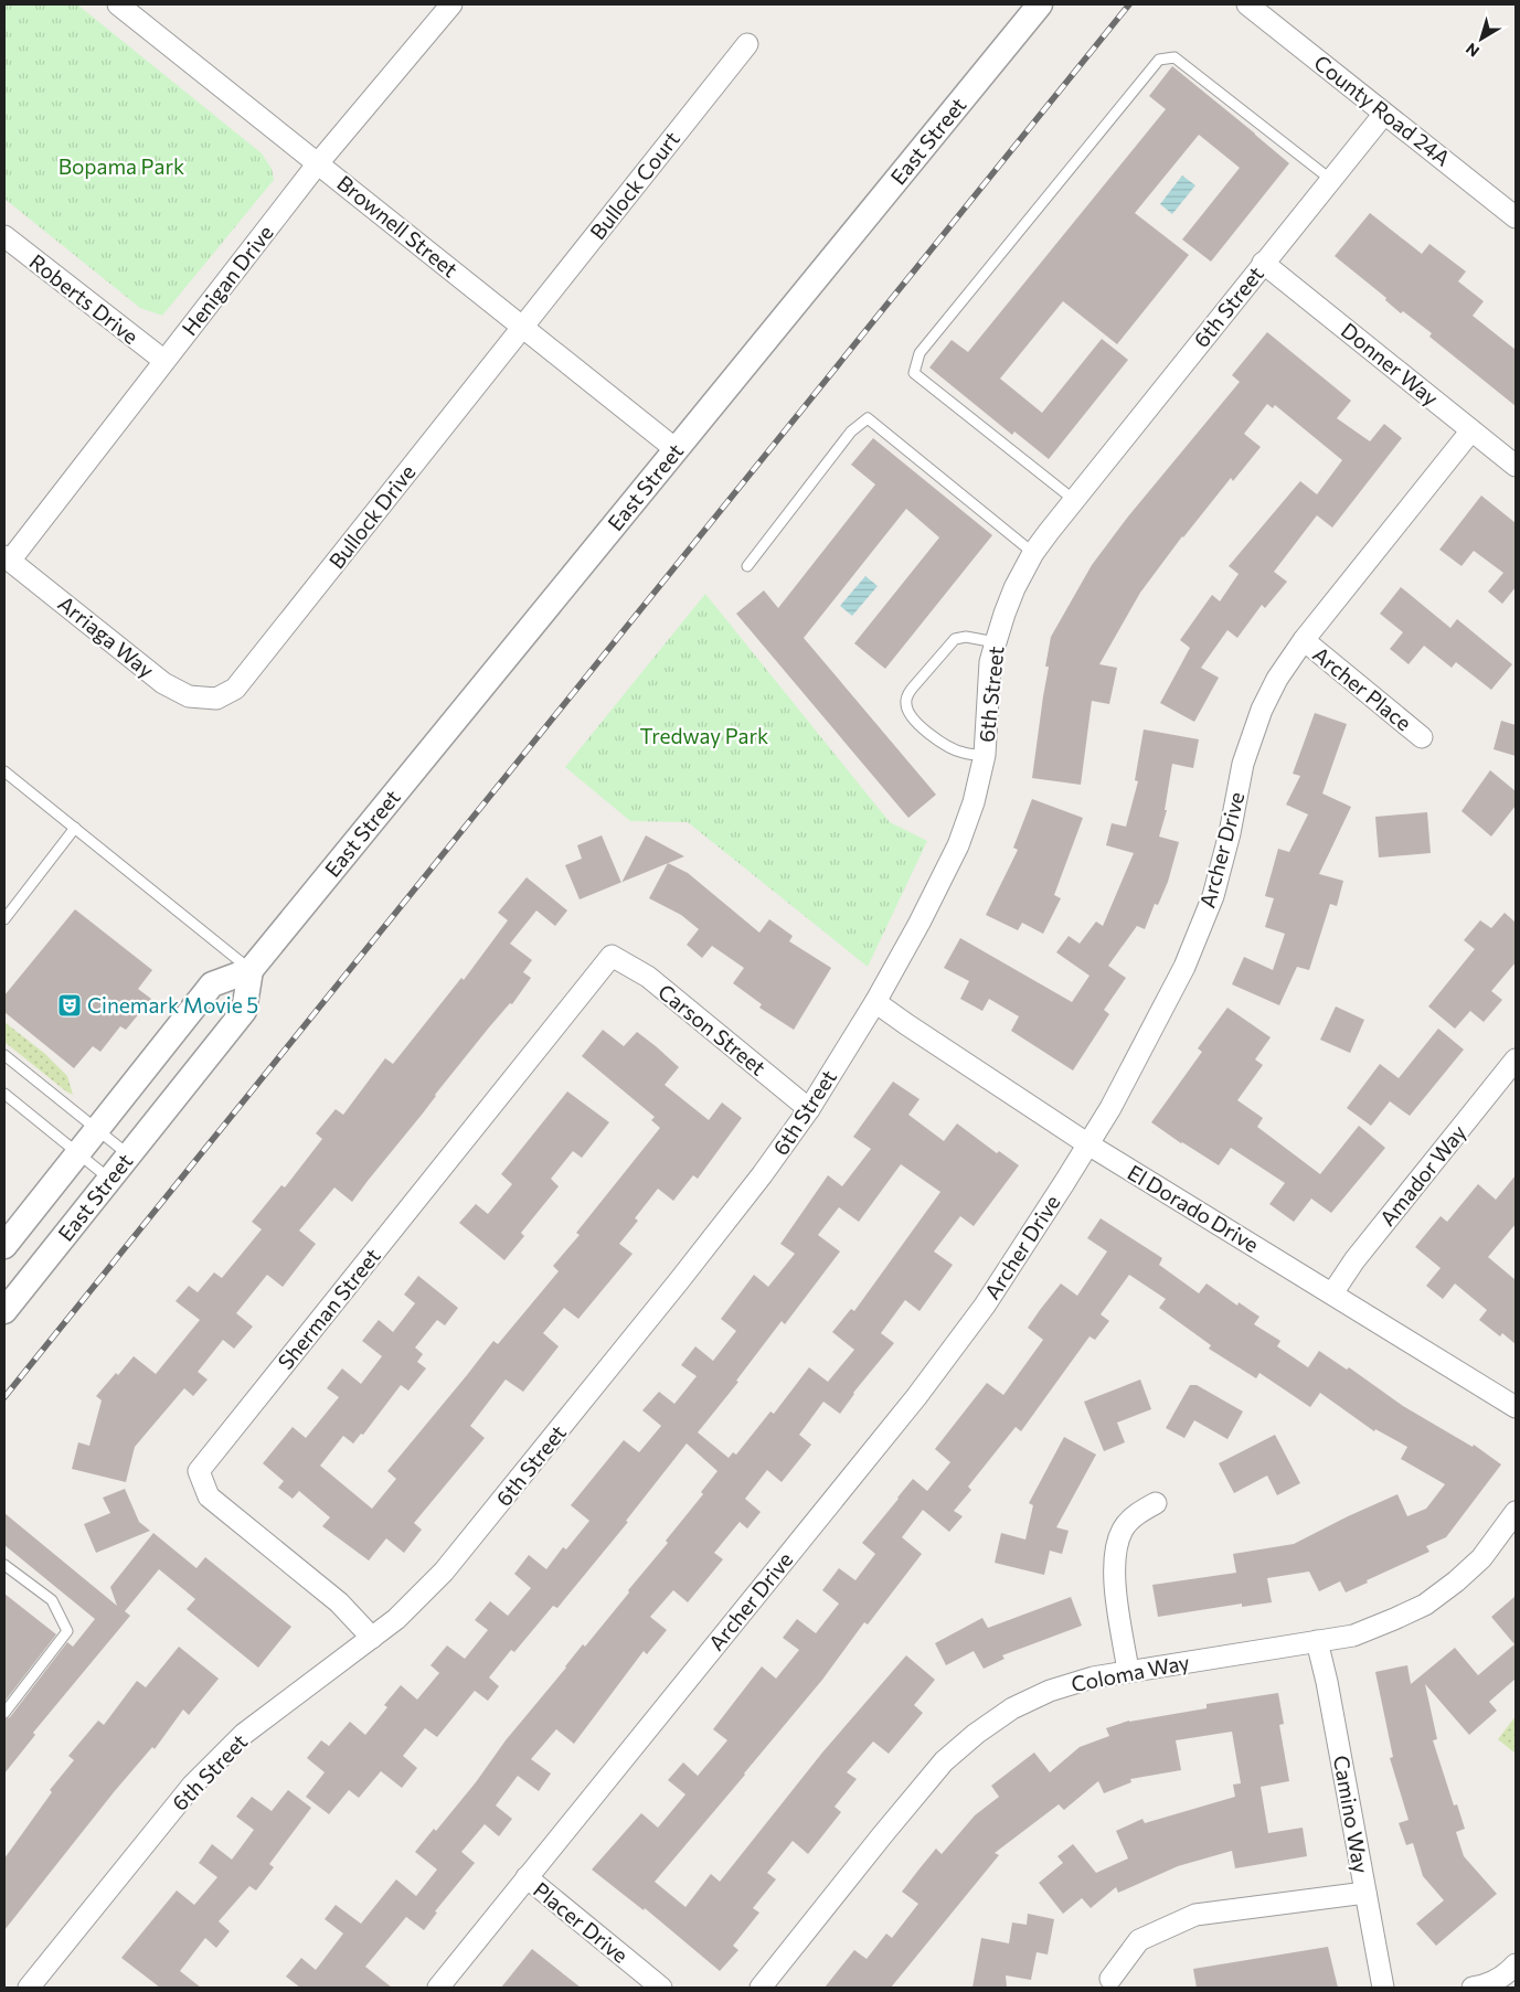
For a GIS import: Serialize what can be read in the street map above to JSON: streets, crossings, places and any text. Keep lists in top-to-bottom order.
{
  "streets": {
    "street": [
      "County Road 24A",
      "East Street",
      "Bullock Court",
      "Brownell Street",
      "Henigan Drive",
      "Roberts Drive",
      "6th Street",
      "Donner Way",
      "Bullock Drive",
      "Arriaga Way",
      "Archer Place",
      "Archer Drive",
      "Carson Street",
      "Amador Way",
      "El Dorado Drive",
      "Sherman Street",
      "Coloma Way",
      "Camino Way",
      "Placer Drive"
    ]
  },
  "crossings": [
    ["County Road 24A", "6th Street"],
    ["East Street", "Brownell Street"],
    ["Bullock Court", "Brownell Street"],
    ["Bullock Court", "Bullock Drive"],
    ["Brownell Street", "Henigan Drive"],
    ["Brownell Street", "Bullock Drive"],
    ["Henigan Drive", "Roberts Drive"],
    ["Henigan Drive", "Arriaga Way"],
    ["6th Street", "Donner Way"],
    ["6th Street", "Carson Street"],
    ["6th Street", "El Dorado Drive"],
    ["6th Street", "Sherman Street"],
    ["Donner Way", "Archer Drive"],
    ["Bullock Drive", "Arriaga Way"],
    ["Archer Place", "Archer Drive"],
    ["Archer Drive", "El Dorado Drive"],
    ["Archer Drive", "Placer Drive"],
    ["Carson Street", "Sherman Street"],
    ["Amador Way", "El Dorado Drive"],
    ["Coloma Way", "Camino Way"]
  ],
  "parks": ["Bopama Park", "Tredway Park"],
  "places": {
    "theatre": ["Cinemark Movie 5"]
  },
  "north": "bottom left"
}
